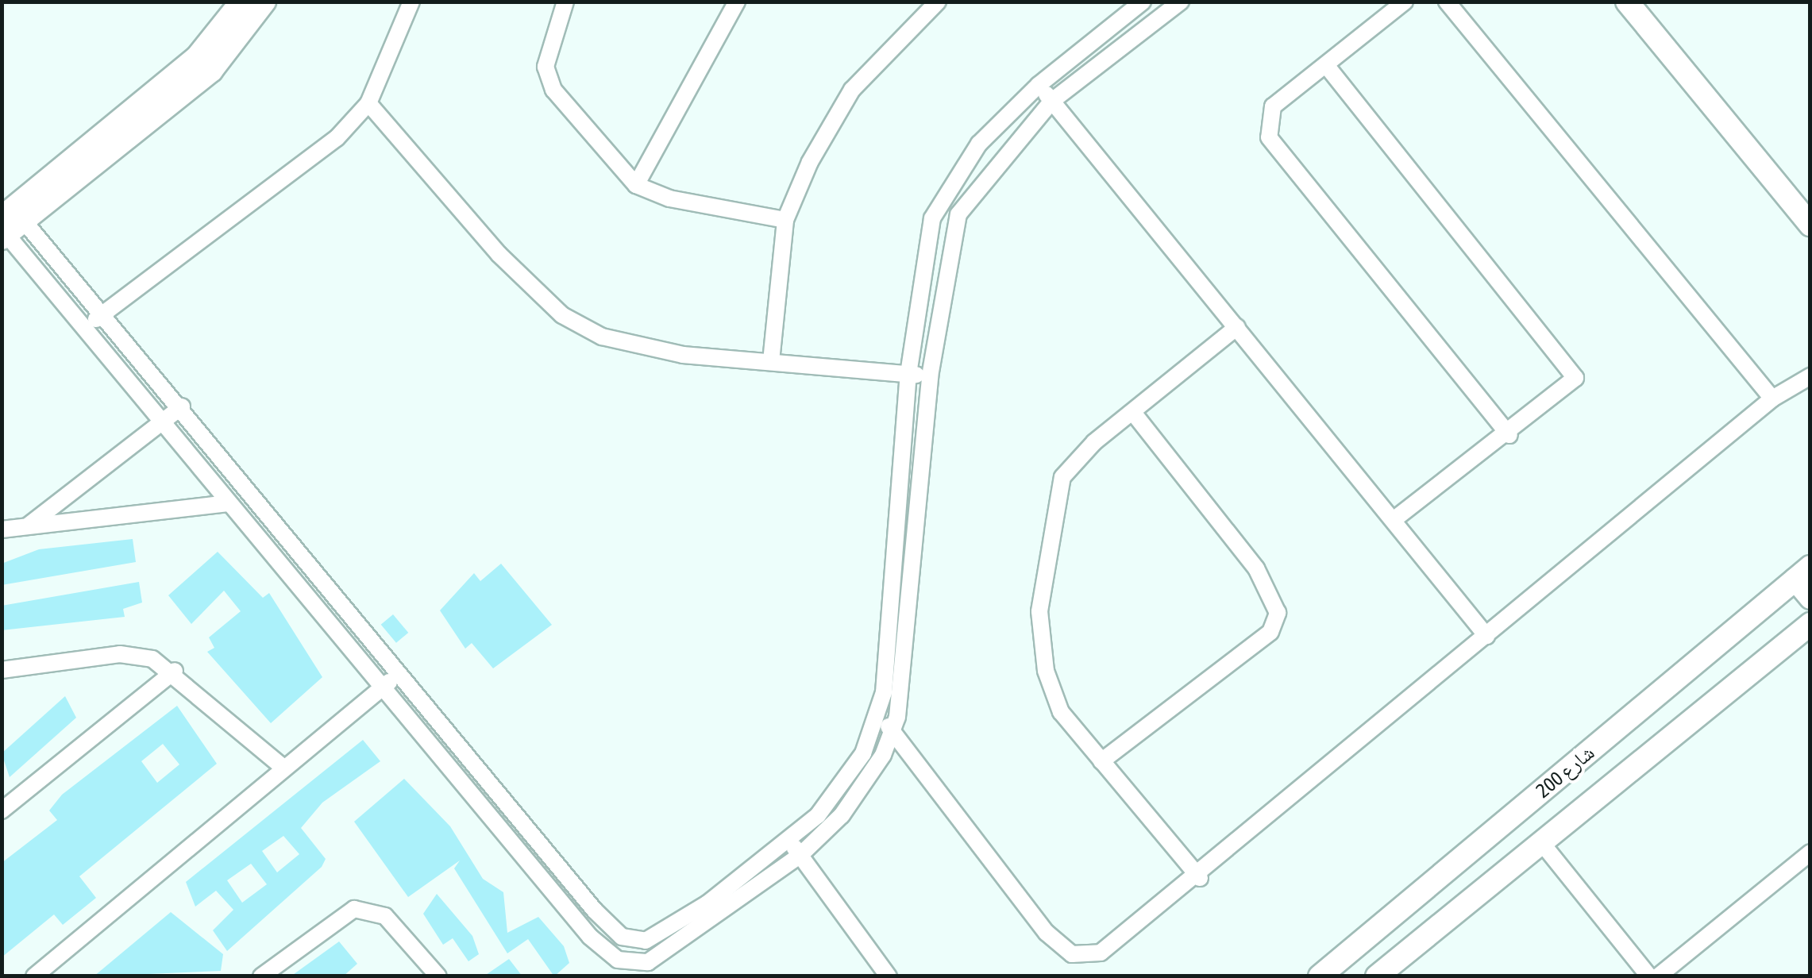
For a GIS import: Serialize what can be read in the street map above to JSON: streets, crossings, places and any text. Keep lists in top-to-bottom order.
{
  "streets": {
    "street": ["شارع 200"]
  }
}
